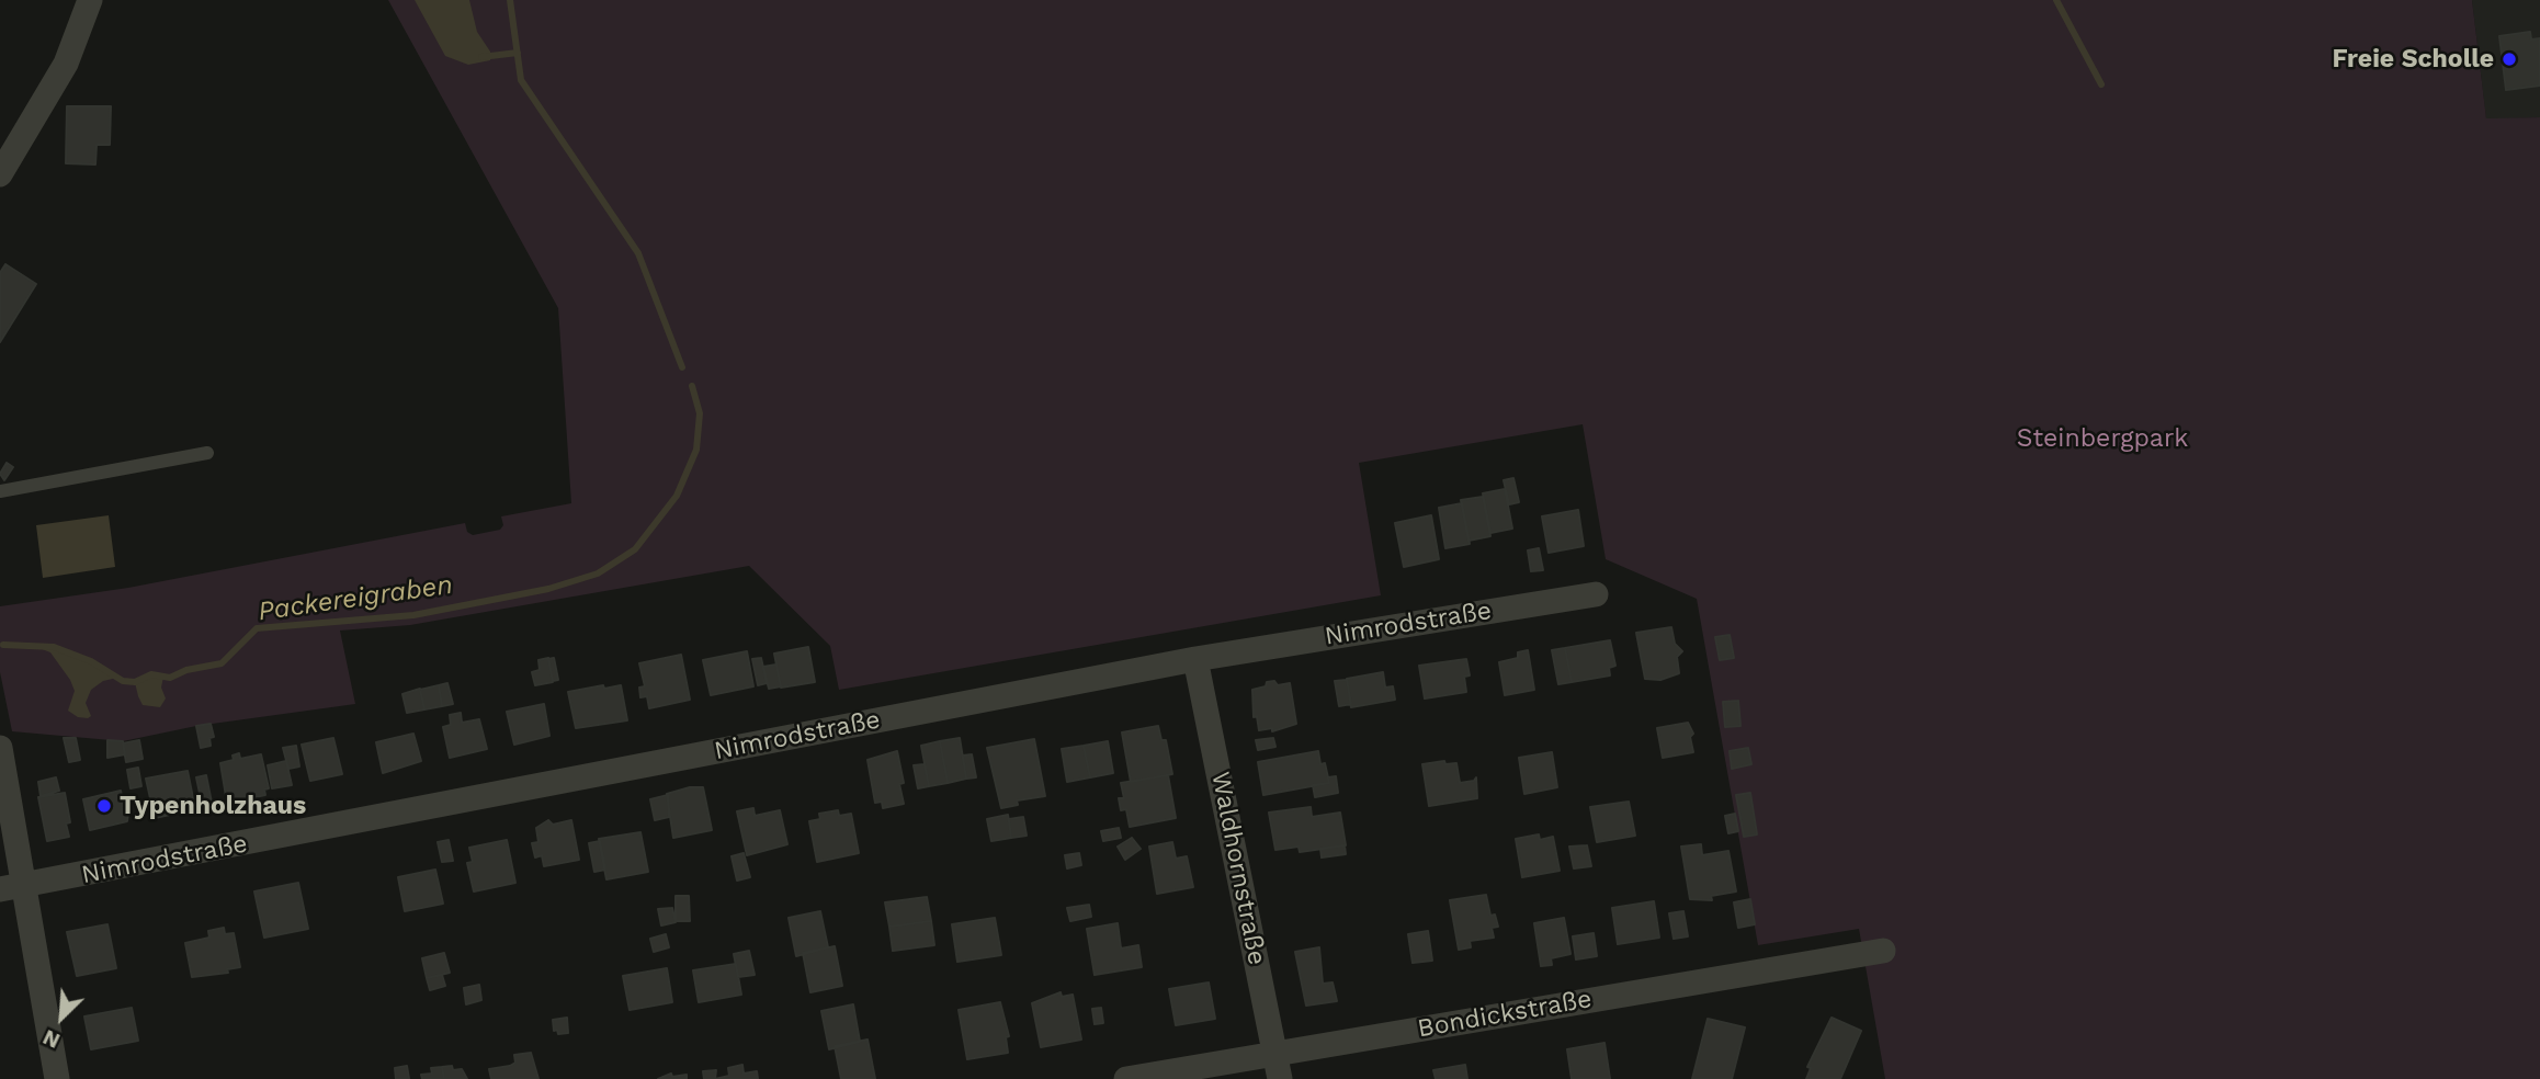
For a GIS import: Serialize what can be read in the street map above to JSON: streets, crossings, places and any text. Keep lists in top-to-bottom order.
{
  "streets": {
    "street": ["Nimrodstraße", "Waldhornstraße", "Bondickstraße"]
  },
  "crossings": [
    ["Nimrodstraße", "Waldhornstraße"],
    ["Waldhornstraße", "Bondickstraße"]
  ],
  "water": ["Packereigraben"],
  "parks": ["Steinbergpark"],
  "places": ["Freie Scholle", "Typenholzhaus"],
  "north": "bottom left"
}
